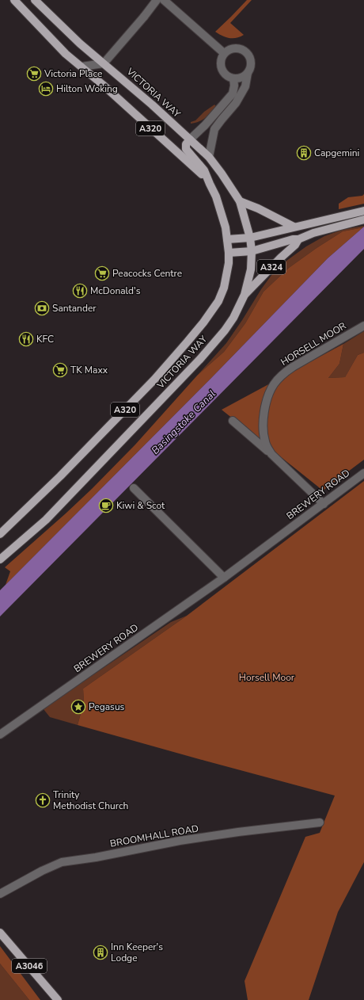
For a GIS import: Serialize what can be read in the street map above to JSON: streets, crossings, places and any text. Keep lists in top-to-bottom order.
{
  "streets": {
    "main road": [
      "VICTORIA WAY",
      "A320",
      "A324",
      "A3046"
    ],
    "street": ["HORSELL MOOR", "BREWERY ROAD", "BROOMHALL ROAD"]
  },
  "crossings": [
    ["VICTORIA WAY", "A320"],
    ["VICTORIA WAY", "A324"],
    ["HORSELL MOOR", "BREWERY ROAD"]
  ],
  "water": ["Basingstoke Canal"],
  "parks": ["Horsell Moor"],
  "places": {
    "supermarket": ["Victoria Place", "Peacocks Centre", "TK Maxx"],
    "hotel": ["Hilton Woking"],
    "building": ["Capgemini", "Inn Keeper's Lodge"],
    "restaurant": ["McDonald's", "KFC"],
    "bank": ["Santander"],
    "cafe": ["Kiwi & Scot"],
    "place": ["Pegasus"],
    "church": ["Trinity Methodist Church"]
  }
}
